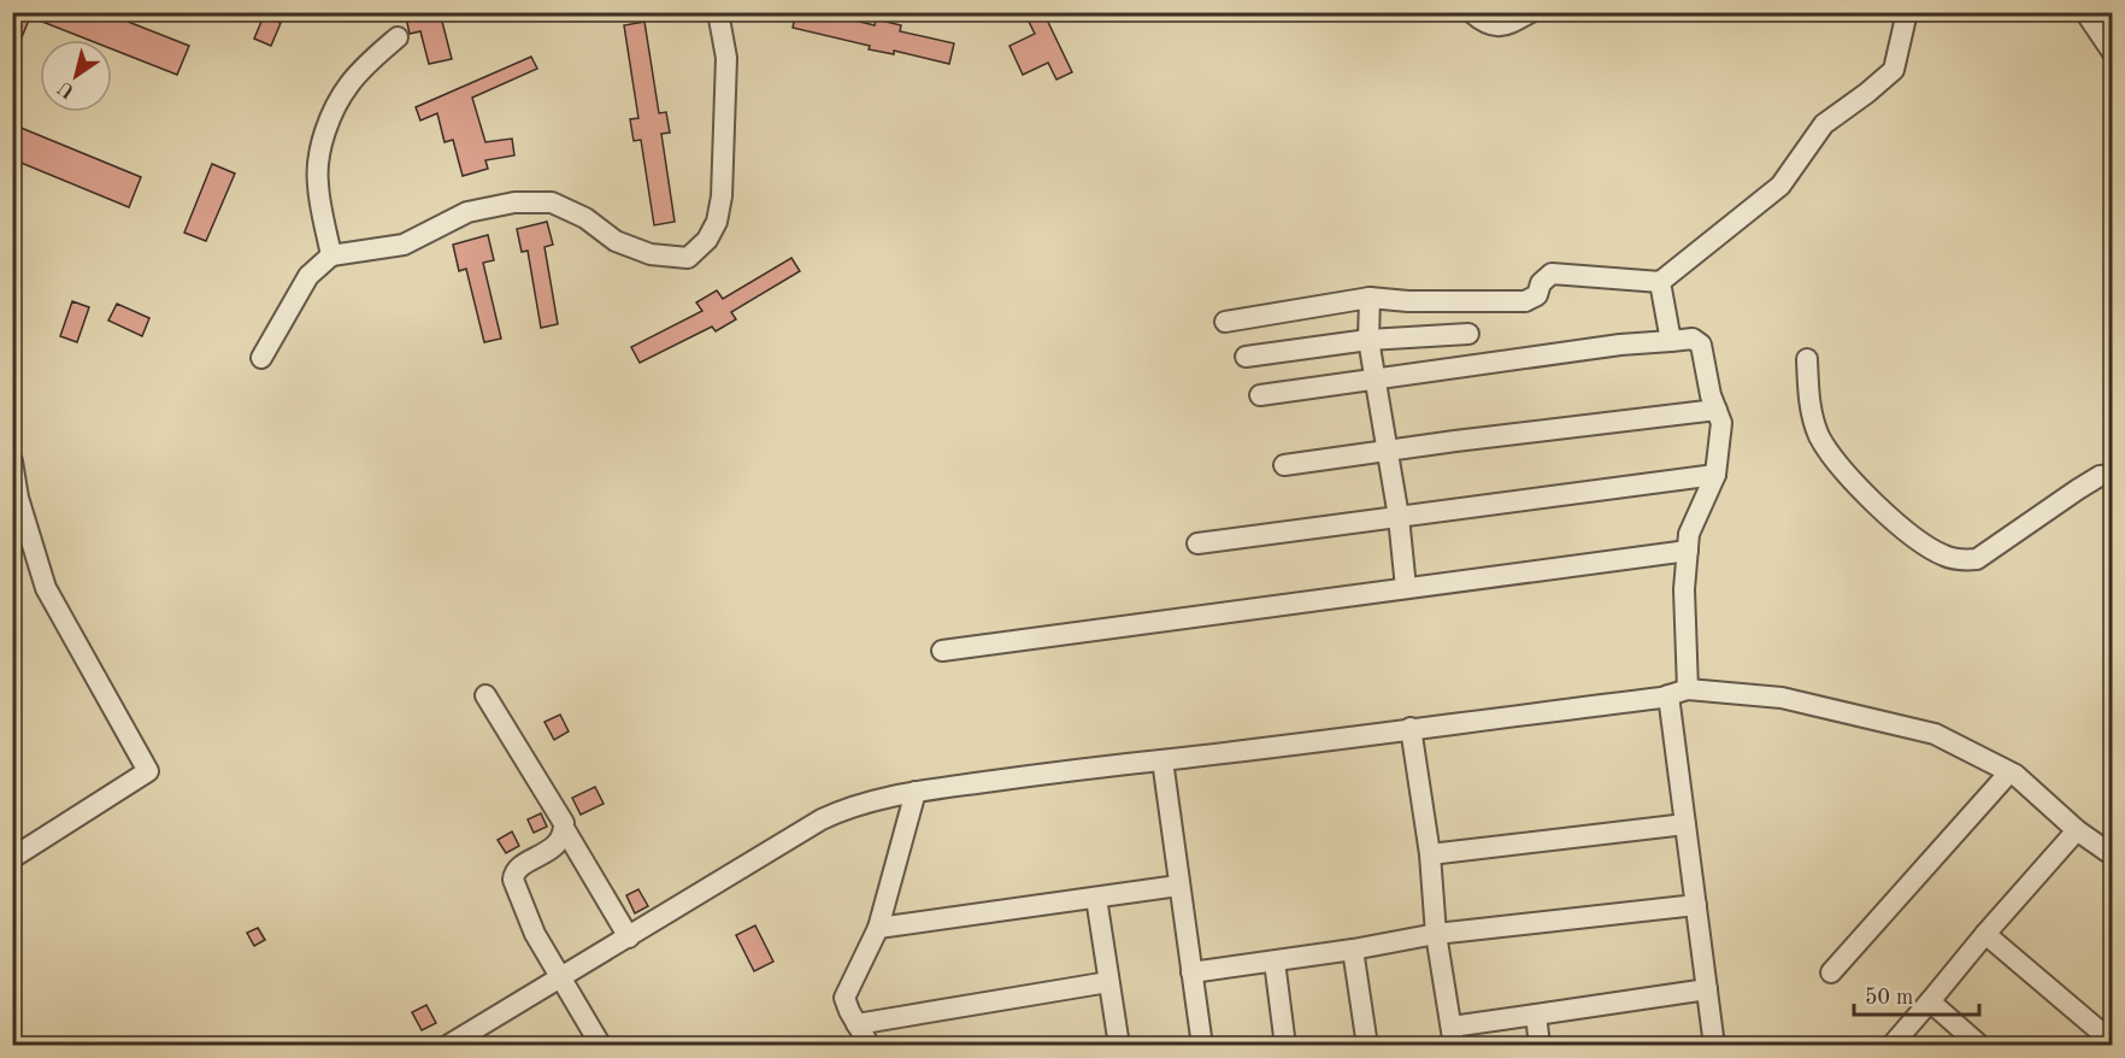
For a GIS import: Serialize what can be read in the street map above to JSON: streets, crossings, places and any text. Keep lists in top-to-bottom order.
{
  "scale_bar": "50 m",
  "north": "bottom left"
}
